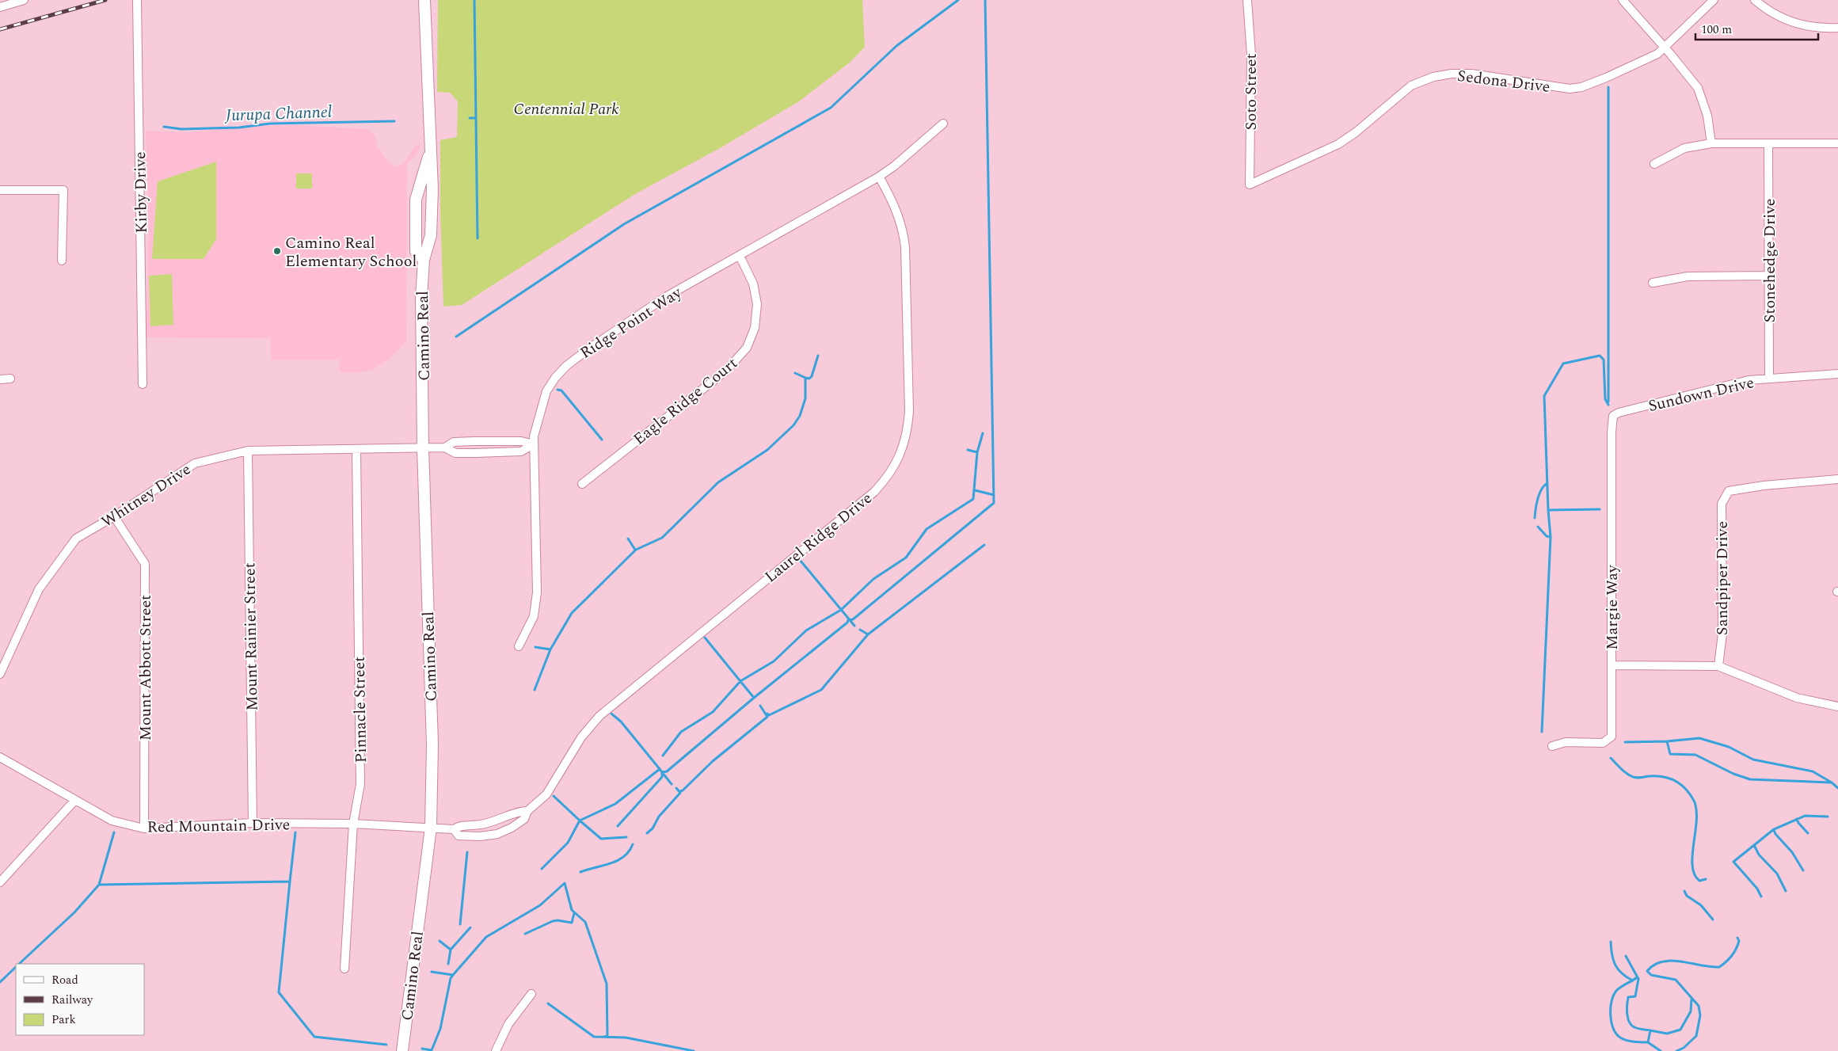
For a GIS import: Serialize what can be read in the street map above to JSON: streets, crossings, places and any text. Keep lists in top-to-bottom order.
{
  "streets": {
    "main road": ["Camino Real"],
    "street": [
      "Sedona Drive",
      "Soto Street",
      "Kirby Drive",
      "Stonehedge Drive",
      "Ridge Point Way",
      "Sundown Drive",
      "Eagle Ridge Court",
      "Whitney Drive",
      "Laurel Ridge Drive",
      "Sandpiper Drive",
      "Margie Way",
      "Mount Rainier Street",
      "Mount Abbott Street",
      "Pinnacle Street",
      "Red Mountain Drive"
    ]
  },
  "crossings": [
    ["Sedona Drive", "Soto Street"],
    ["Stonehedge Drive", "Sundown Drive"],
    ["Ridge Point Way", "Eagle Ridge Court"],
    ["Ridge Point Way", "Whitney Drive"],
    ["Ridge Point Way", "Laurel Ridge Drive"],
    ["Camino Real", "Whitney Drive"],
    ["Camino Real", "Laurel Ridge Drive"],
    ["Camino Real", "Red Mountain Drive"],
    ["Sundown Drive", "Margie Way"],
    ["Whitney Drive", "Mount Rainier Street"],
    ["Whitney Drive", "Mount Abbott Street"],
    ["Whitney Drive", "Pinnacle Street"],
    ["Laurel Ridge Drive", "Red Mountain Drive"],
    ["Mount Rainier Street", "Red Mountain Drive"],
    ["Mount Abbott Street", "Red Mountain Drive"],
    ["Pinnacle Street", "Red Mountain Drive"]
  ],
  "water": ["Jurupa Channel"],
  "parks": ["Centennial Park"],
  "places": ["Camino Real Elementary School"],
  "legend": ["Road", "Railway", "Park"],
  "scale_bar": "100 m"
}
